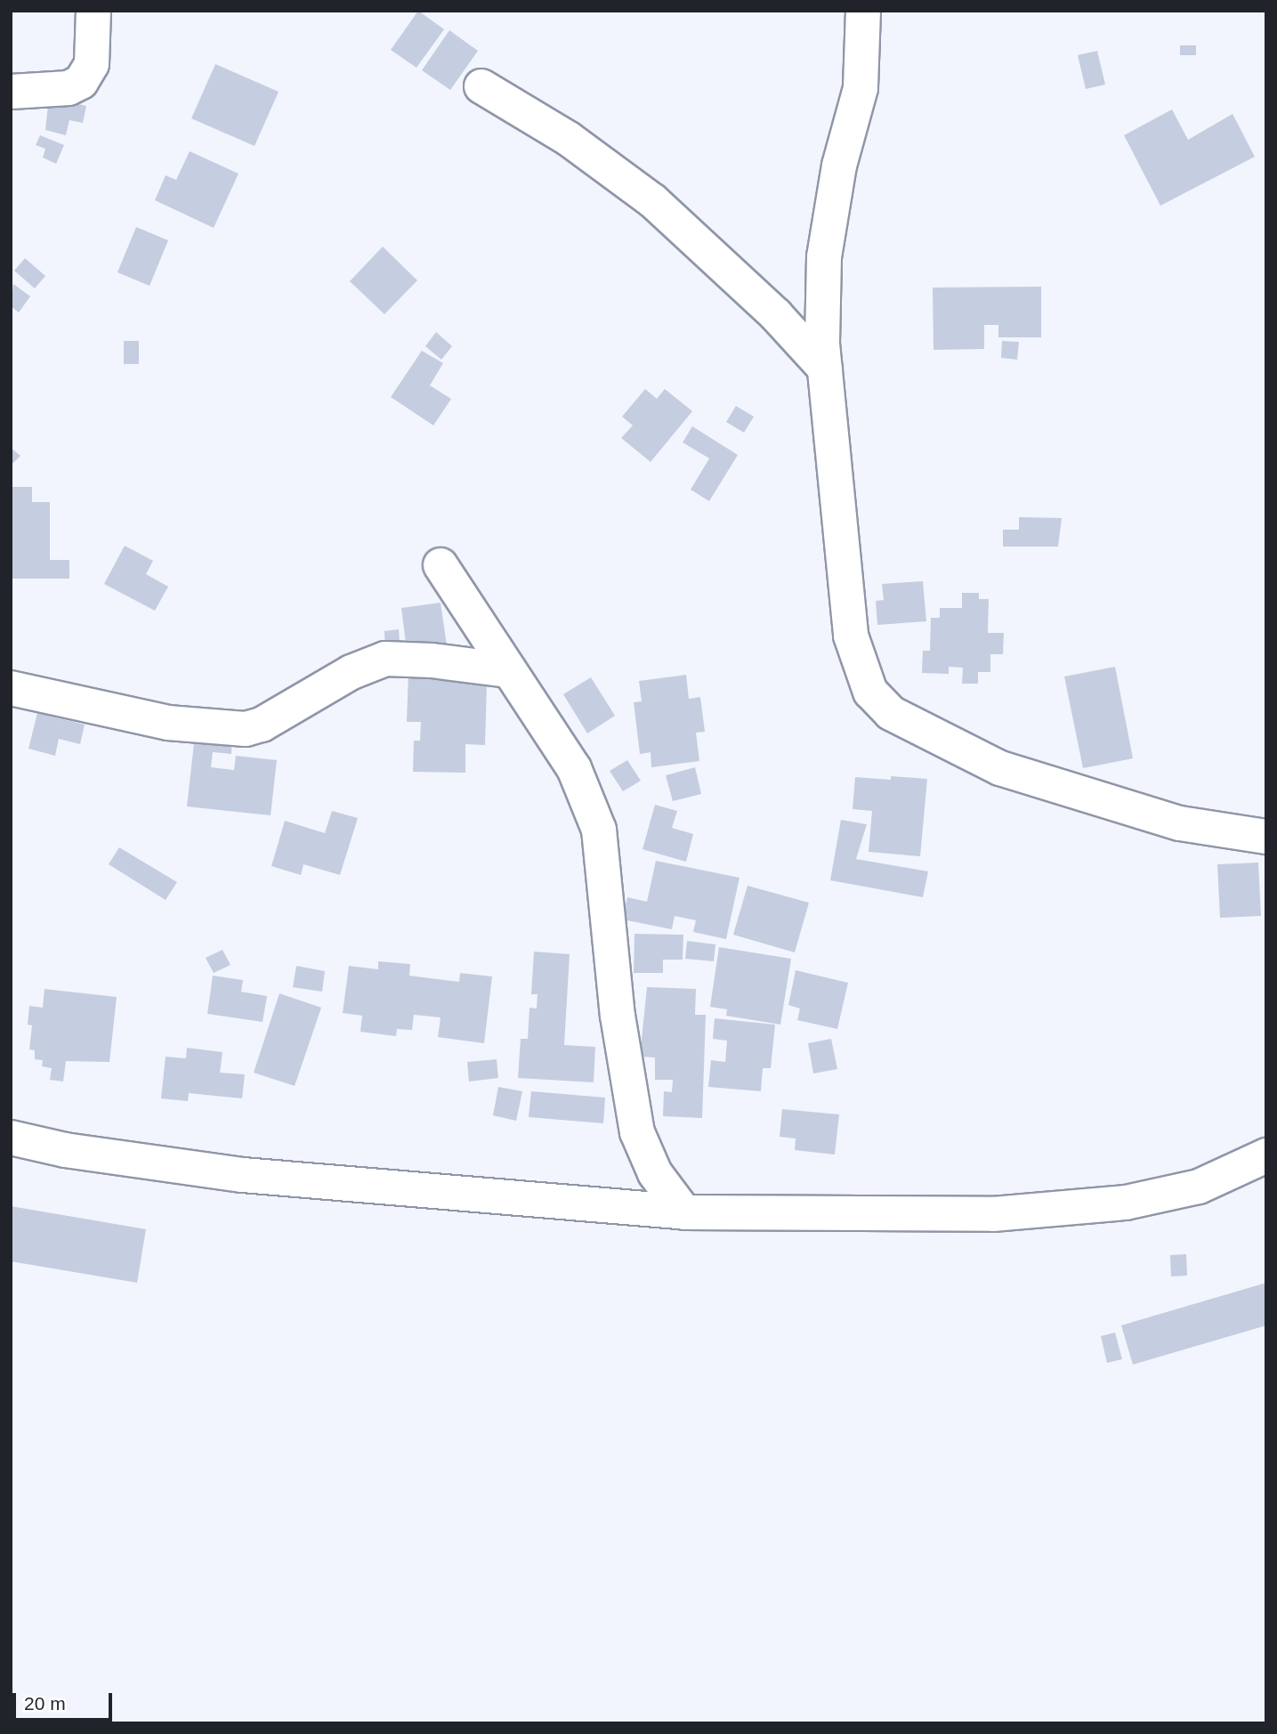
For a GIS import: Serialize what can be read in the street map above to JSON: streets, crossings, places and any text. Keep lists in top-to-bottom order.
{
  "scale_bar": "20 m"
}
